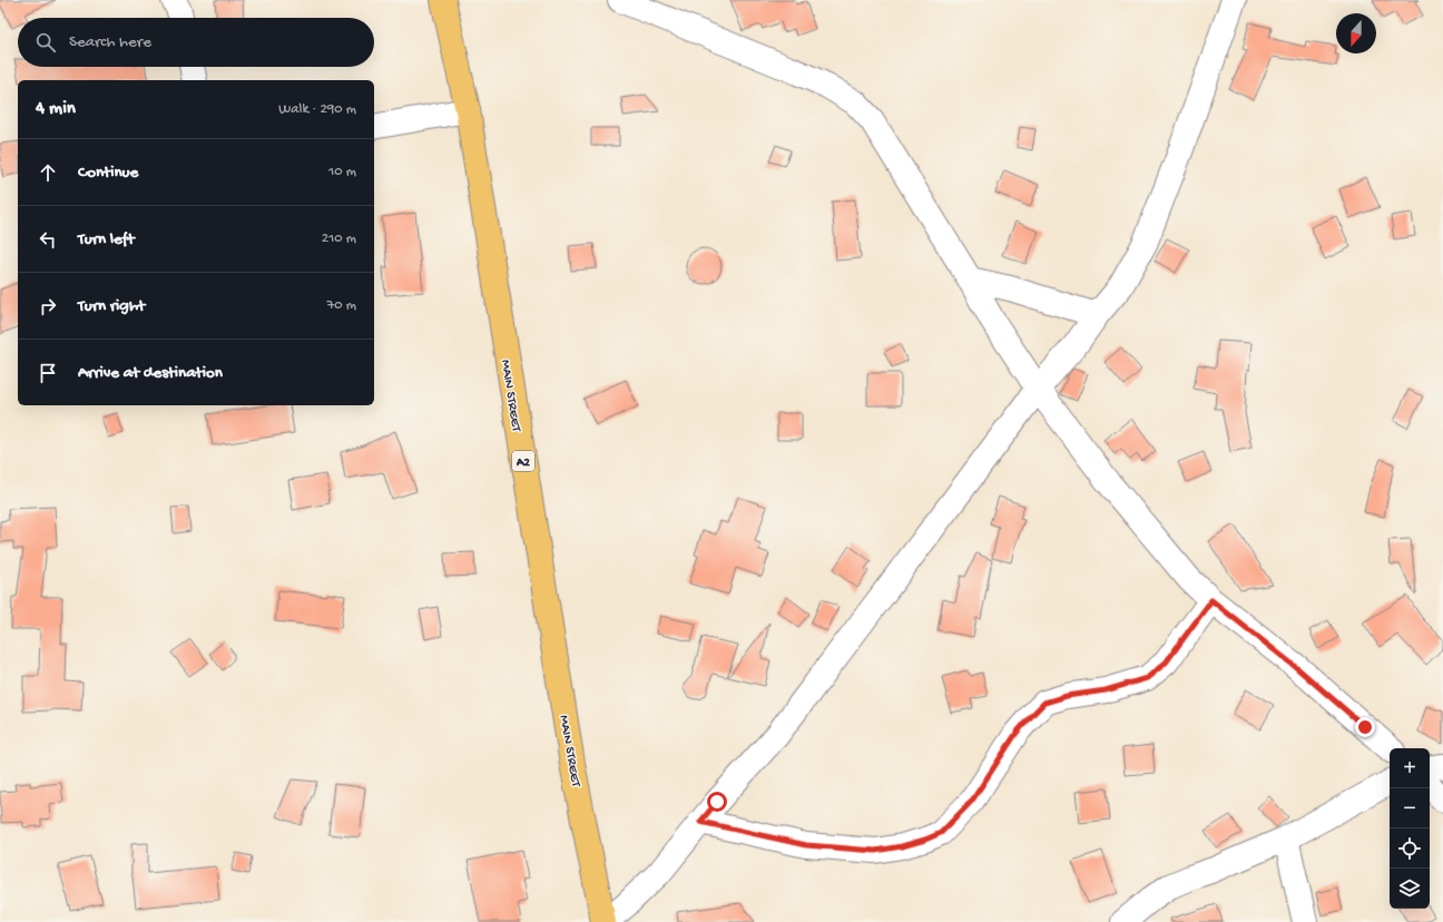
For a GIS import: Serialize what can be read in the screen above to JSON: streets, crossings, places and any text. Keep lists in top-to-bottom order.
{
  "streets": {
    "highway": ["MAIN STREET", "A2"]
  },
  "north": "bottom",
  "page": {
    "search": "Search here",
    "heading": ["4 min", "Walk · 290 m"],
    "list": [
      ["Continue", "10 m"],
      ["Turn left", "210 m"],
      ["Turn right", "70 m"],
      "Arrive at destination"
    ],
    "map_buttons": ["+", "−"]
  }
}
